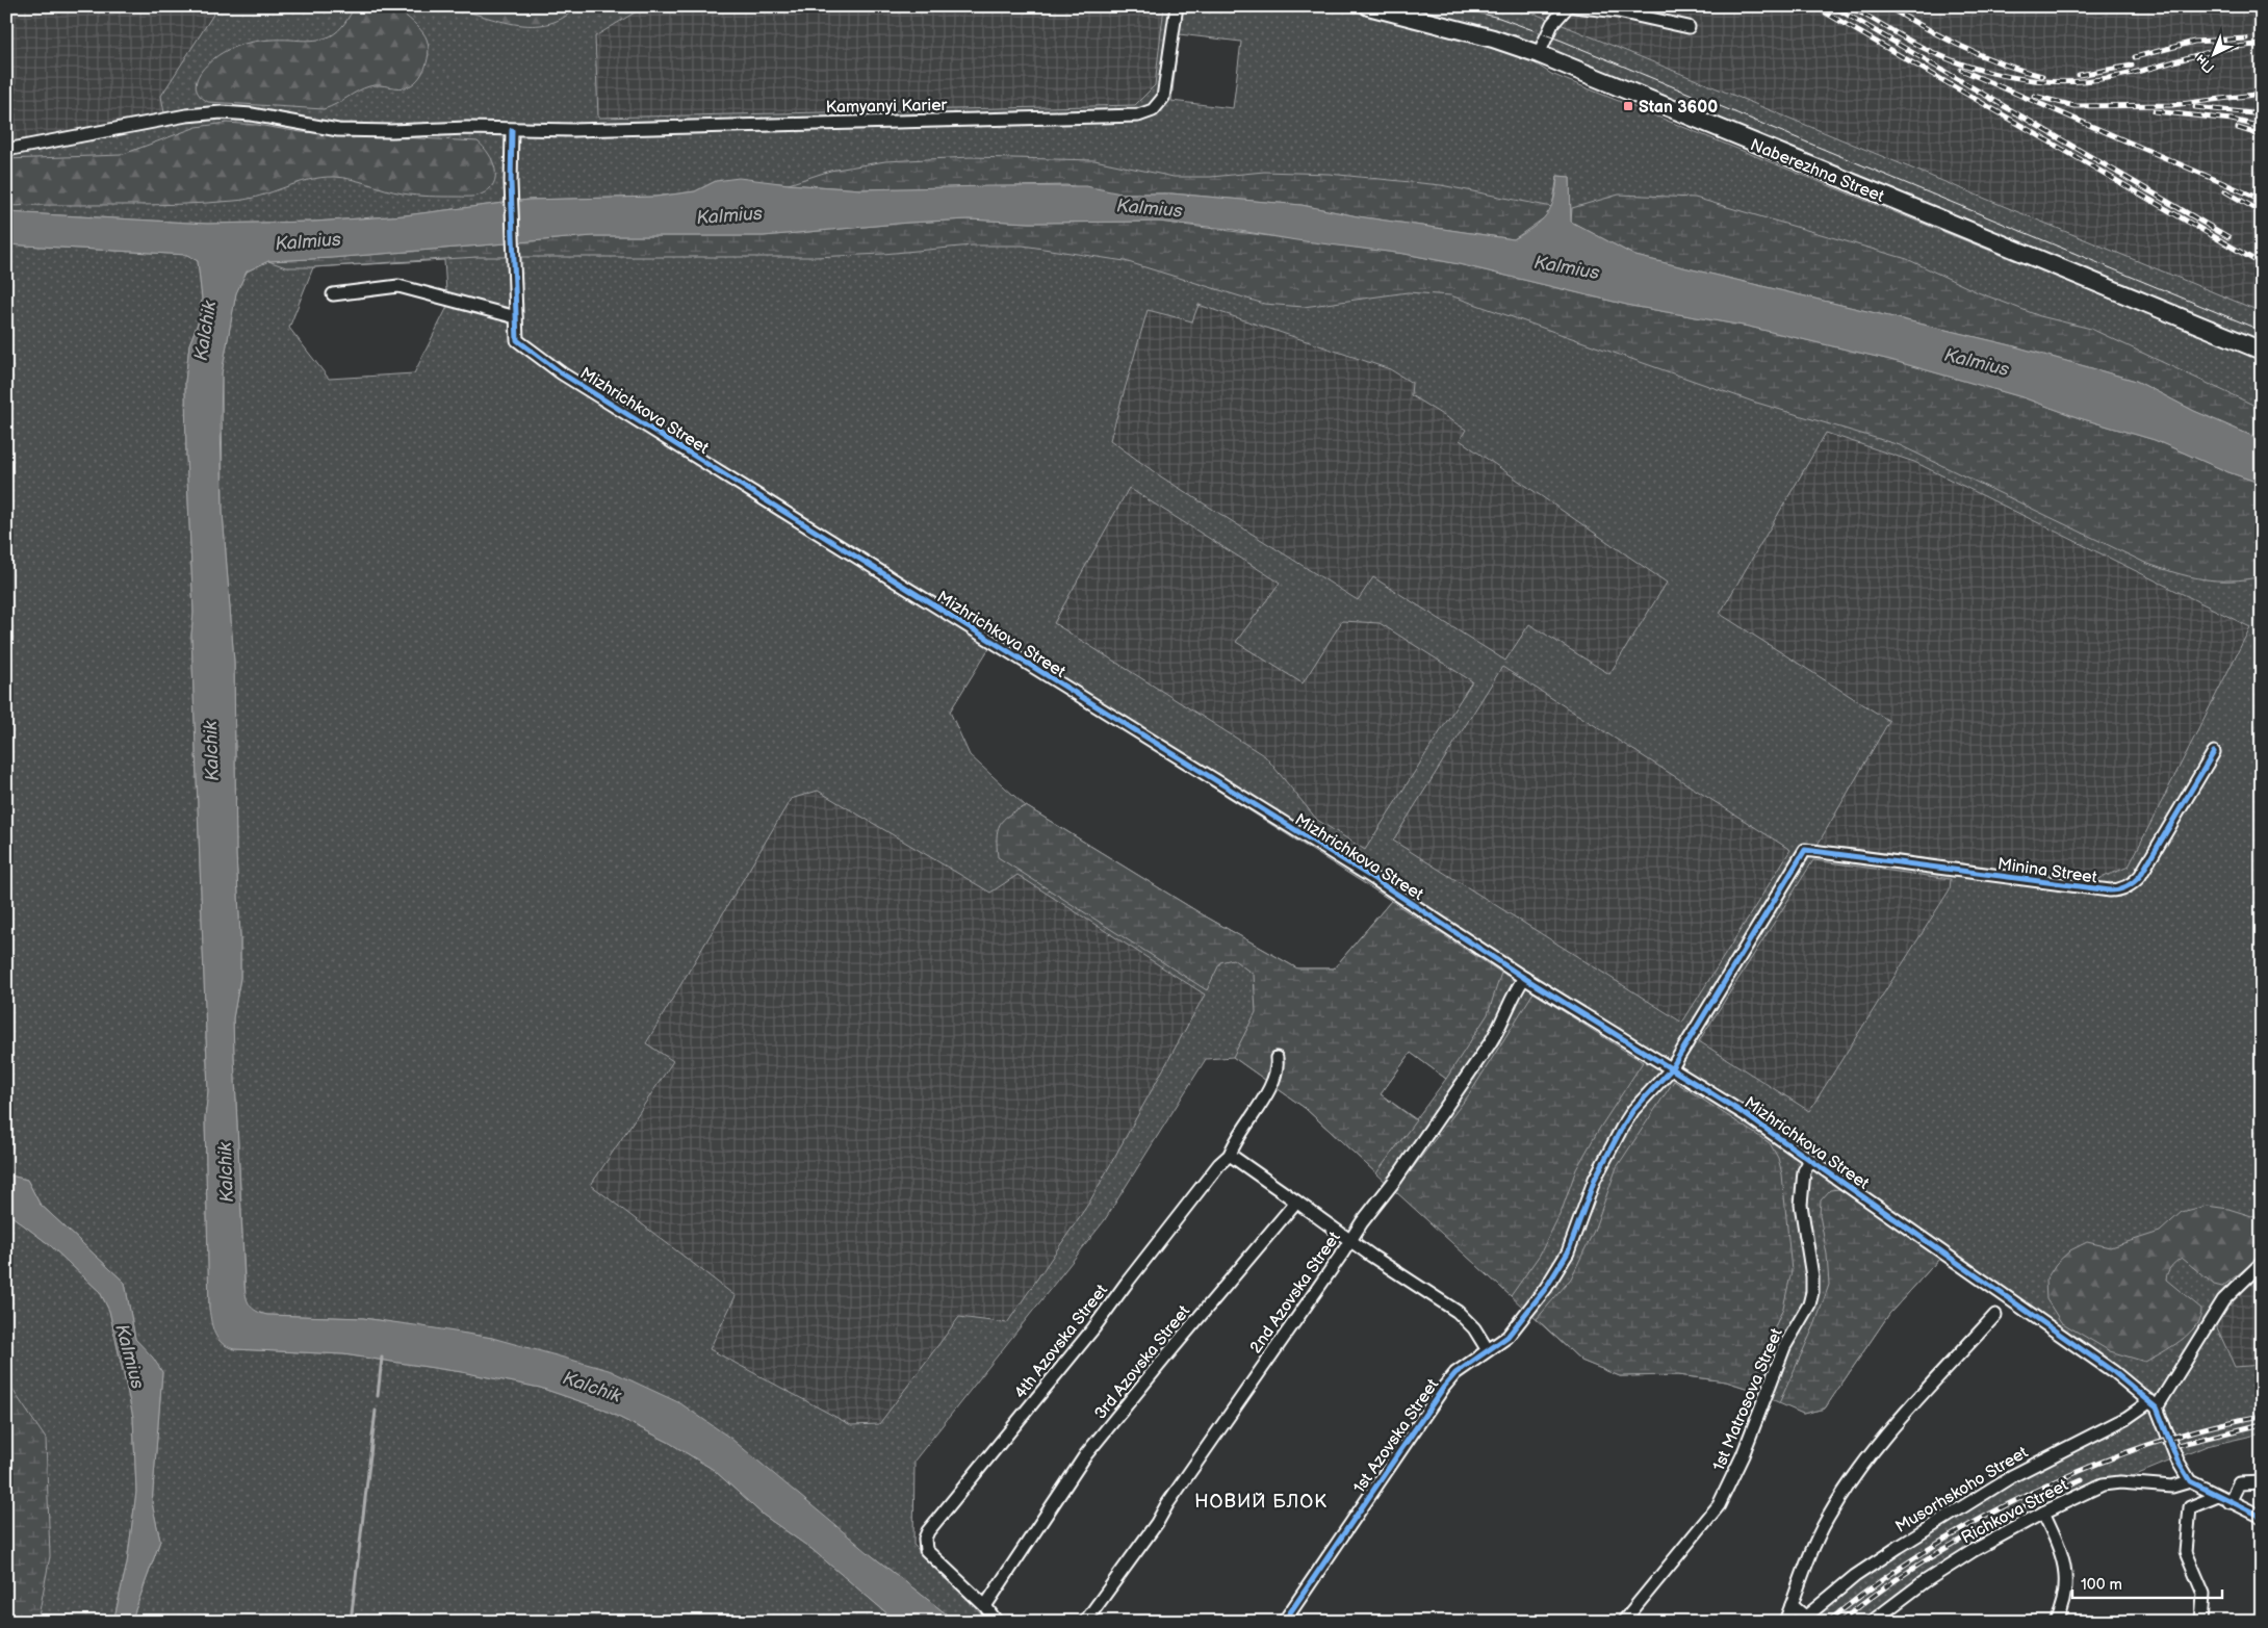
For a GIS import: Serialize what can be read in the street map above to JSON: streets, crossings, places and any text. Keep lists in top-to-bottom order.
{
  "streets": {
    "highway": ["Naberezhna Street"],
    "street": [
      "Kamyanyi Karier",
      "Mizhrichkova Street",
      "Minina Street",
      "2nd Azovska Street",
      "4th Azovska Street",
      "3rd Azovska Street",
      "1st Matrosova Street",
      "1st Azovska Street",
      "Musorhskoho Street",
      "Richkova Street"
    ]
  },
  "crossings": [
    ["Mizhrichkova Street", "2nd Azovska Street"],
    ["Mizhrichkova Street", "1st Matrosova Street"],
    ["Mizhrichkova Street", "1st Azovska Street"],
    ["Mizhrichkova Street", "Musorhskoho Street"],
    ["Mizhrichkova Street", "Richkova Street"],
    ["Minina Street", "1st Azovska Street"],
    ["4th Azovska Street", "3rd Azovska Street"]
  ],
  "districts": ["НОВИЙ БЛОК"],
  "water": ["Kalmius", "Kalchik"],
  "places": {
    "transit": ["Stan 3600"]
  },
  "scale_bar": "100 m",
  "north": "bottom left"
}
